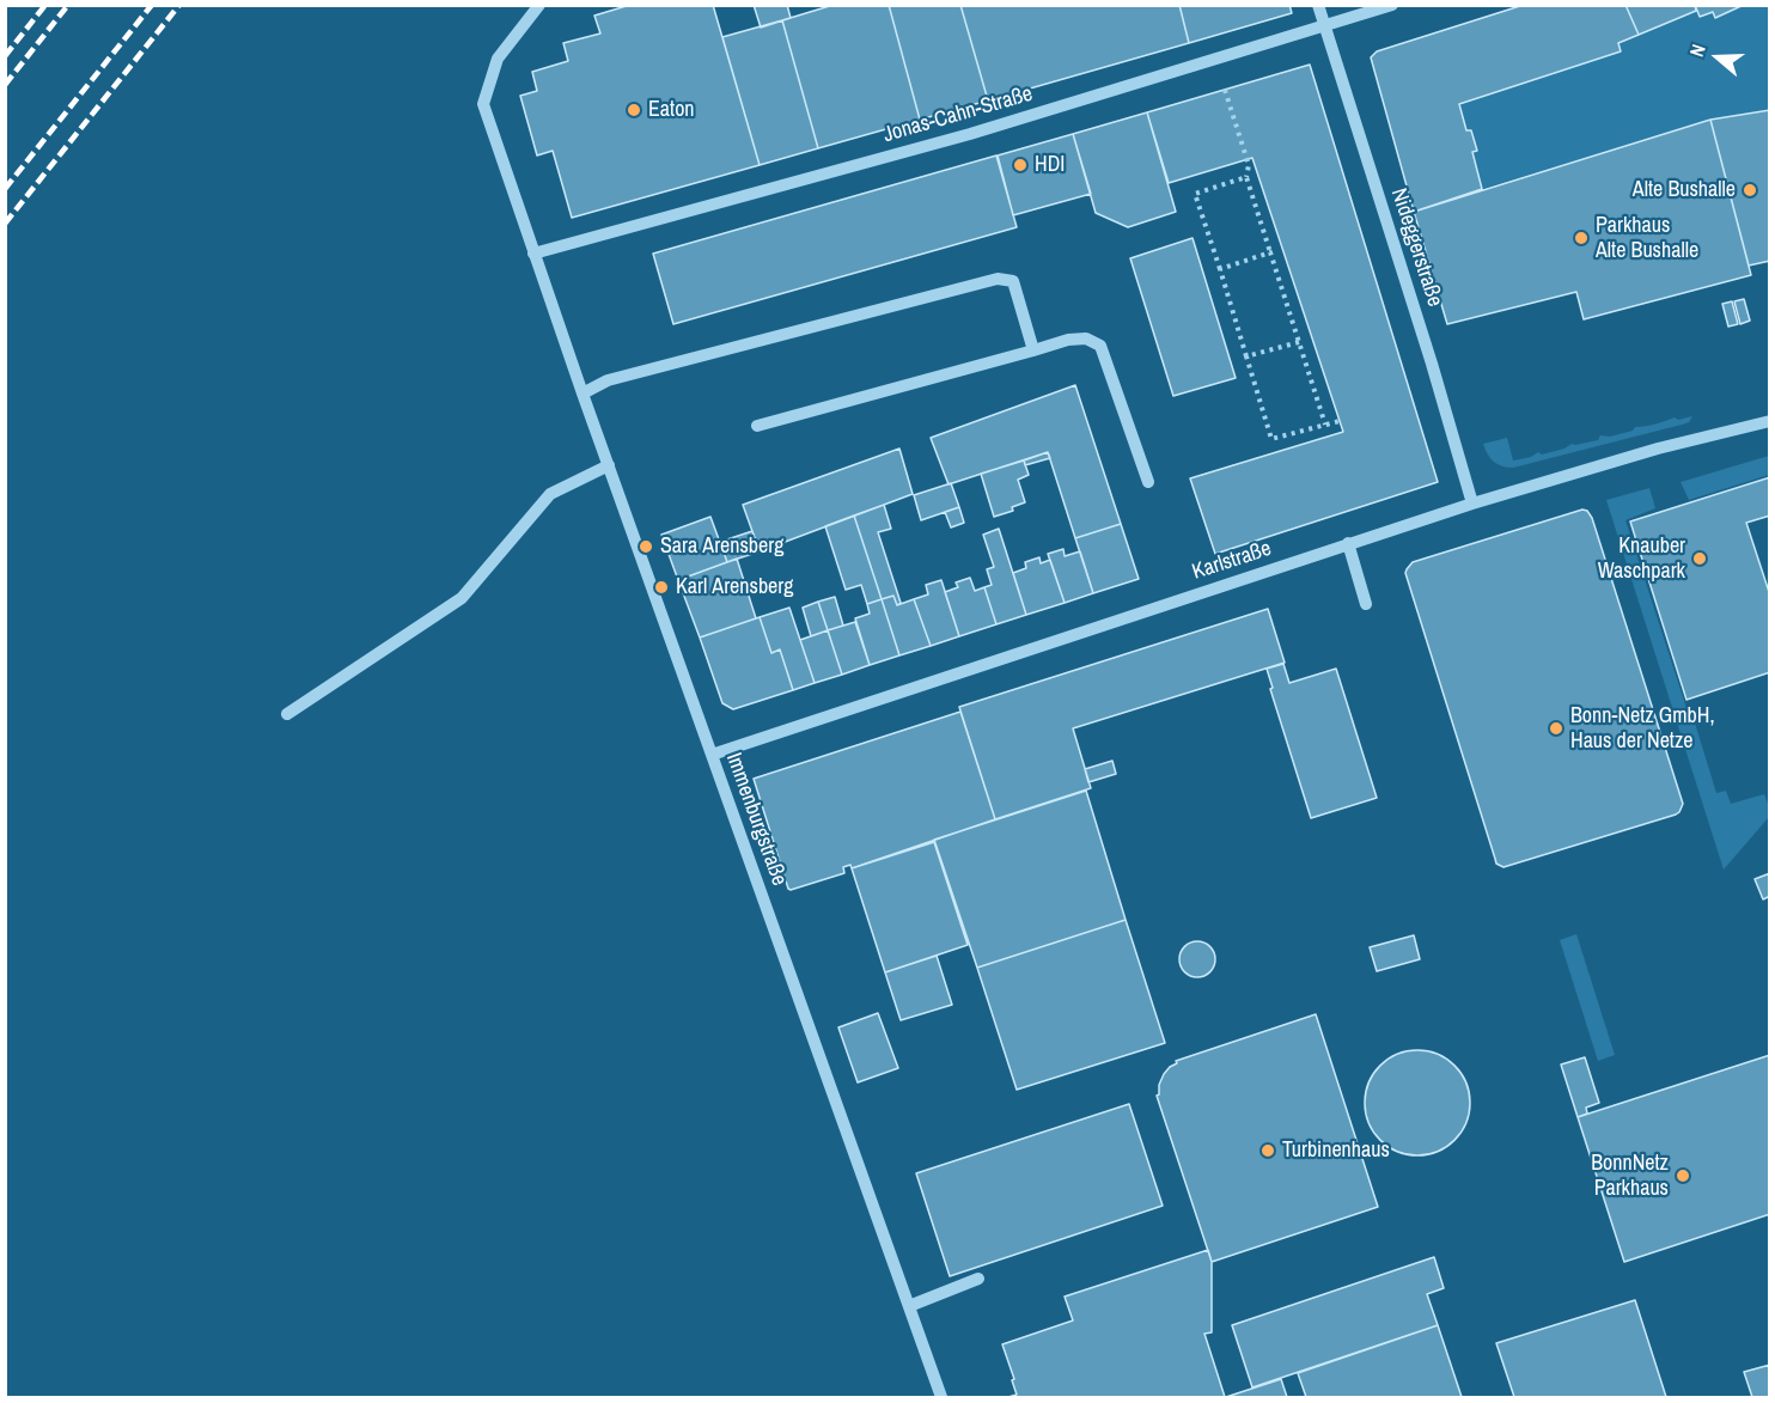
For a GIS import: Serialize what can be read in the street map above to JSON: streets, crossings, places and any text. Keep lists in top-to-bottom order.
{
  "streets": {
    "street": [
      "Jonas-Cahn-Straße",
      "Nideggerstraße",
      "Karlstraße",
      "Immenburgstraße"
    ]
  },
  "crossings": [
    ["Jonas-Cahn-Straße", "Nideggerstraße"],
    ["Jonas-Cahn-Straße", "Immenburgstraße"],
    ["Nideggerstraße", "Karlstraße"],
    ["Karlstraße", "Immenburgstraße"]
  ],
  "places": [
    "Eaton",
    "HDI",
    "Alte Bushalle",
    "Parkhaus Alte Bushalle",
    "Sara Arensberg",
    "Knauber Waschpark",
    "Karl Arensberg",
    "Bonn-Netz GmbH, Haus der Netze",
    "Turbinenhaus",
    "BonnNetz Parkhaus"
  ],
  "north": "left"
}
